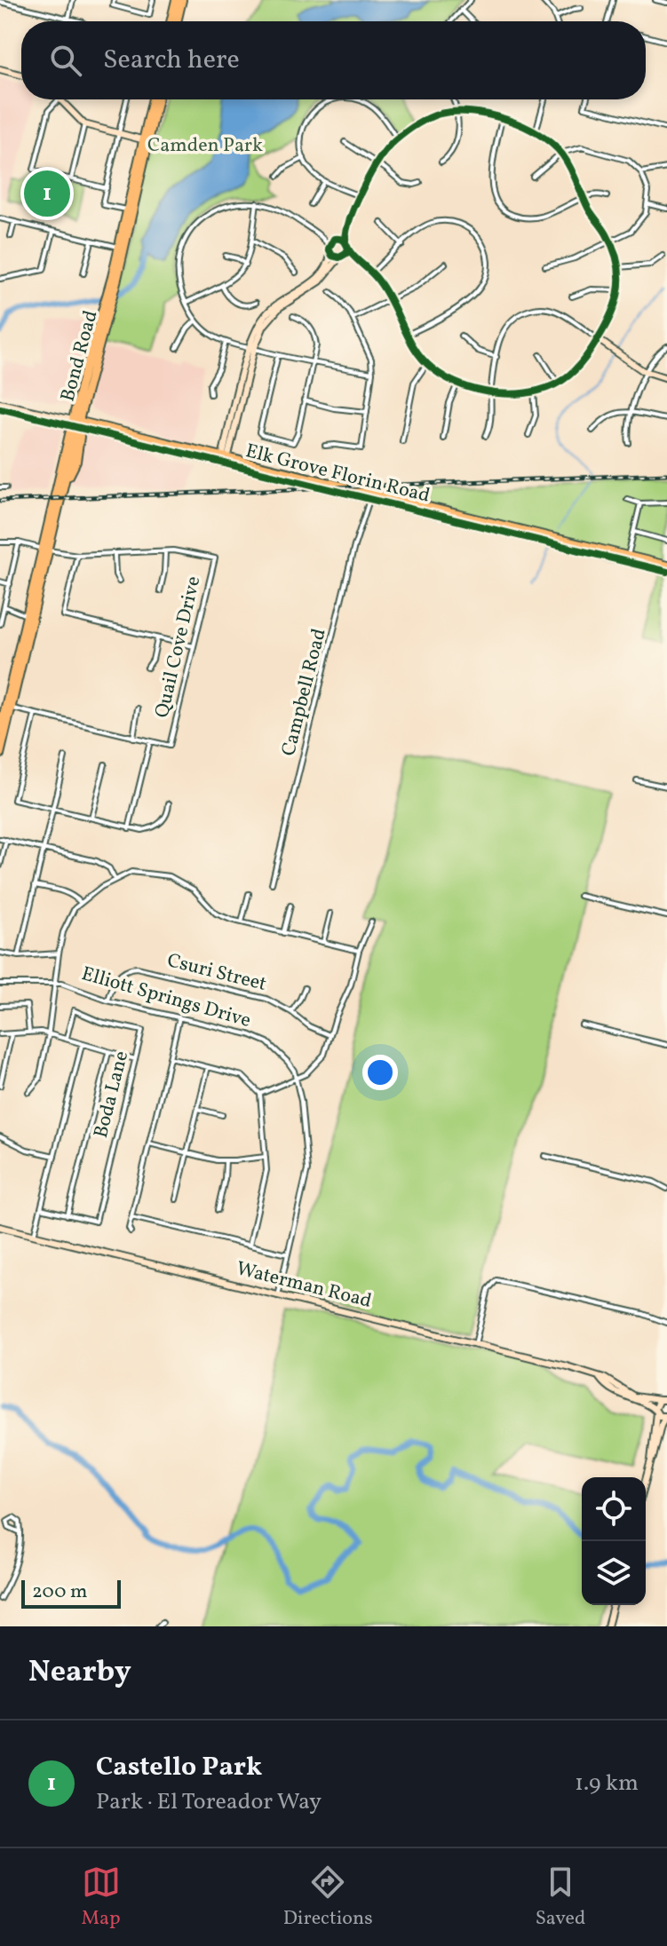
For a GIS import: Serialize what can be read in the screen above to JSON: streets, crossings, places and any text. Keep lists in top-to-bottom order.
{
  "streets": {
    "main road": ["Bond Road", "Elk Grove Florin Road"],
    "street": [
      "Quail Cove Drive",
      "Campbell Road",
      "Csuri Street",
      "Elliott Springs Drive",
      "Boda Lane",
      "Waterman Road"
    ]
  },
  "crossings": [
    ["Bond Road", "Elk Grove Florin Road"],
    ["Bond Road", "Quail Cove Drive"],
    ["Elk Grove Florin Road", "Campbell Road"],
    ["Csuri Street", "Elliott Springs Drive"],
    ["Elliott Springs Drive", "Waterman Road"]
  ],
  "parks": ["Camden Park"],
  "scale_bar": "200 m",
  "page": {
    "search": "Search here",
    "pins": "1",
    "scale": "200 m",
    "heading": "Nearby",
    "list": [
      {
        "mark": "1",
        "name": "Castello Park",
        "note": "Park · El Toreador Way",
        "value": "1.9 km"
      }
    ],
    "nav": ["Map", "Directions", "Saved"]
  }
}
